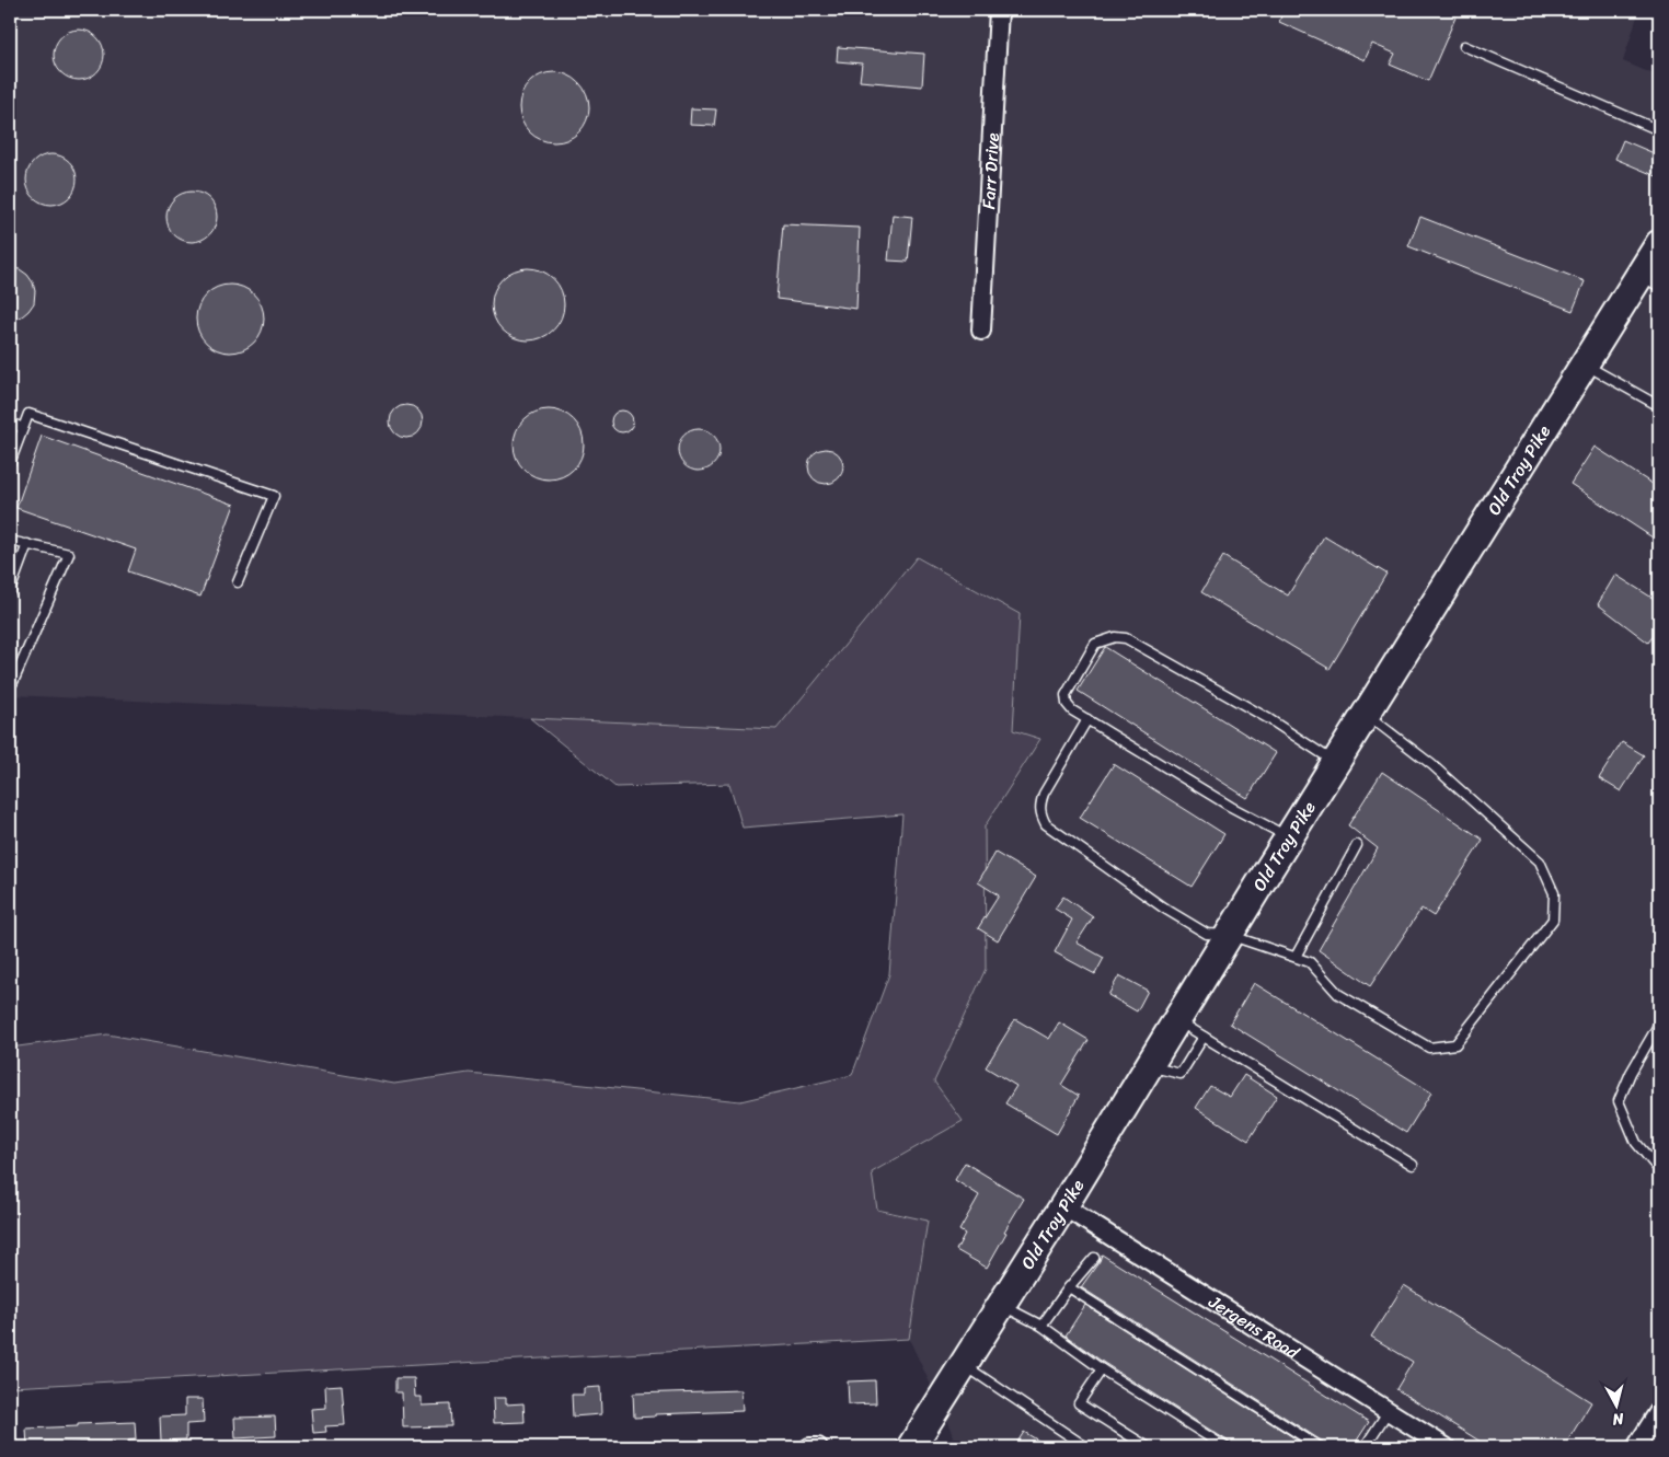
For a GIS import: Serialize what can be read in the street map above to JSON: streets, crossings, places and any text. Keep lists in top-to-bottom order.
{
  "streets": {
    "main road": ["Old Troy Pike"],
    "street": ["Farr Drive", "Jergens Road"]
  },
  "crossings": [
    ["Old Troy Pike", "Jergens Road"]
  ],
  "north": "bottom"
}
